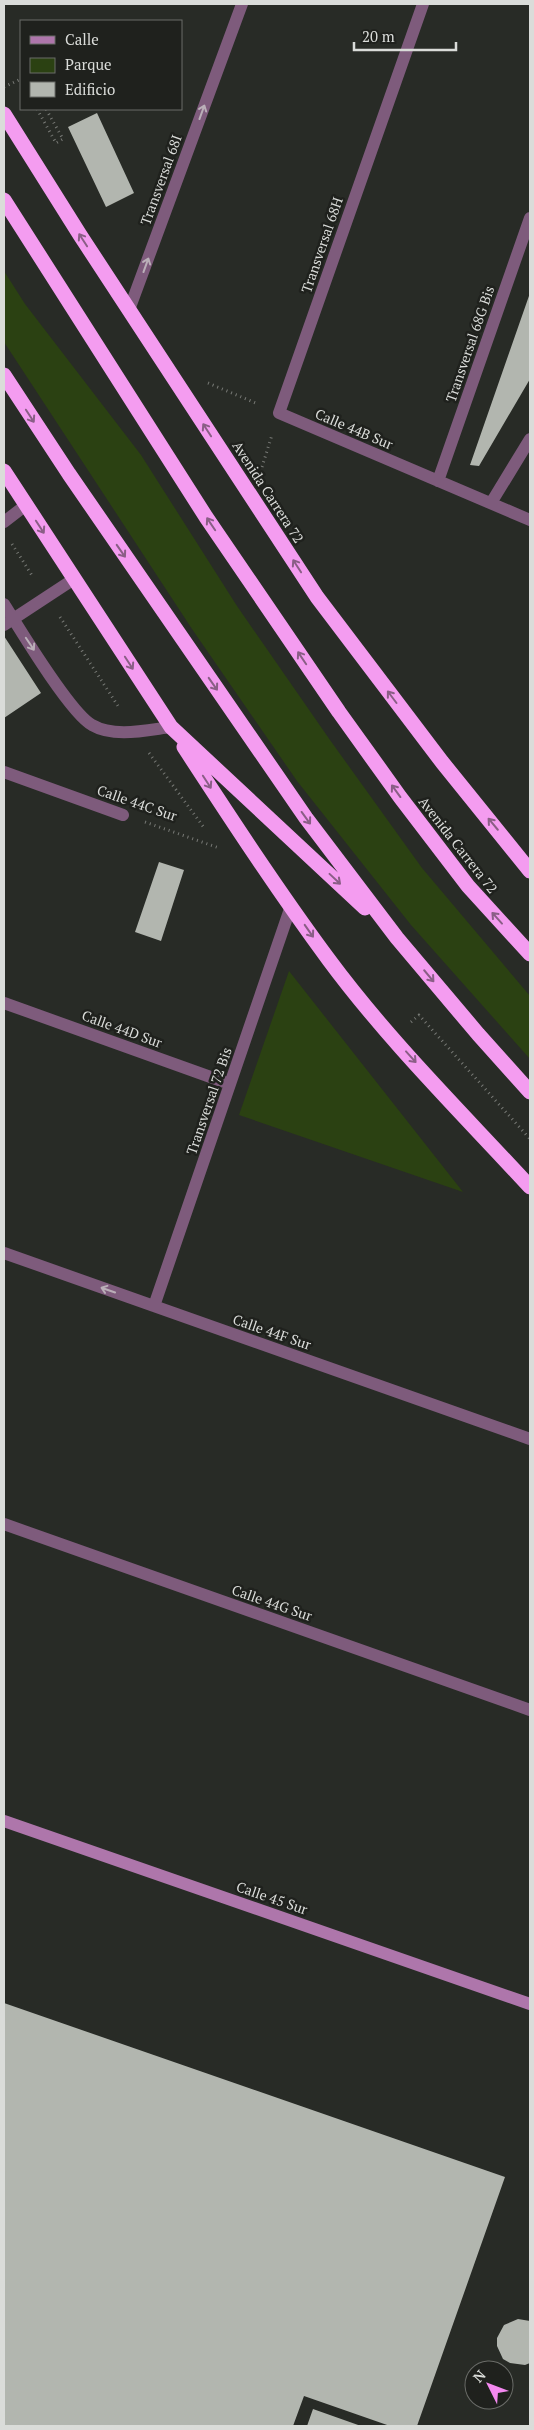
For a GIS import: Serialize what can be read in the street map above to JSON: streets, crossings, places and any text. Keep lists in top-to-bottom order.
{
  "streets": {
    "highway": ["Avenida Carrera 72"],
    "street": [
      "Transversal 68I",
      "Transversal 68H",
      "Transversal 68G Bis",
      "Calle 44B Sur",
      "Calle 44C Sur",
      "Calle 44D Sur",
      "Transversal 72 Bis",
      "Calle 44F Sur",
      "Calle 44G Sur",
      "Calle 45 Sur"
    ]
  },
  "crossings": [
    ["Transversal 68I", "Avenida Carrera 72"],
    ["Transversal 68H", "Calle 44B Sur"],
    ["Transversal 68G Bis", "Calle 44B Sur"],
    ["Calle 44D Sur", "Transversal 72 Bis"],
    ["Transversal 72 Bis", "Calle 44F Sur"]
  ],
  "one_way": ["Transversal 68I"],
  "legend": ["Calle", "Parque", "Edificio"],
  "scale_bar": "20 m",
  "north": "top left"
}
